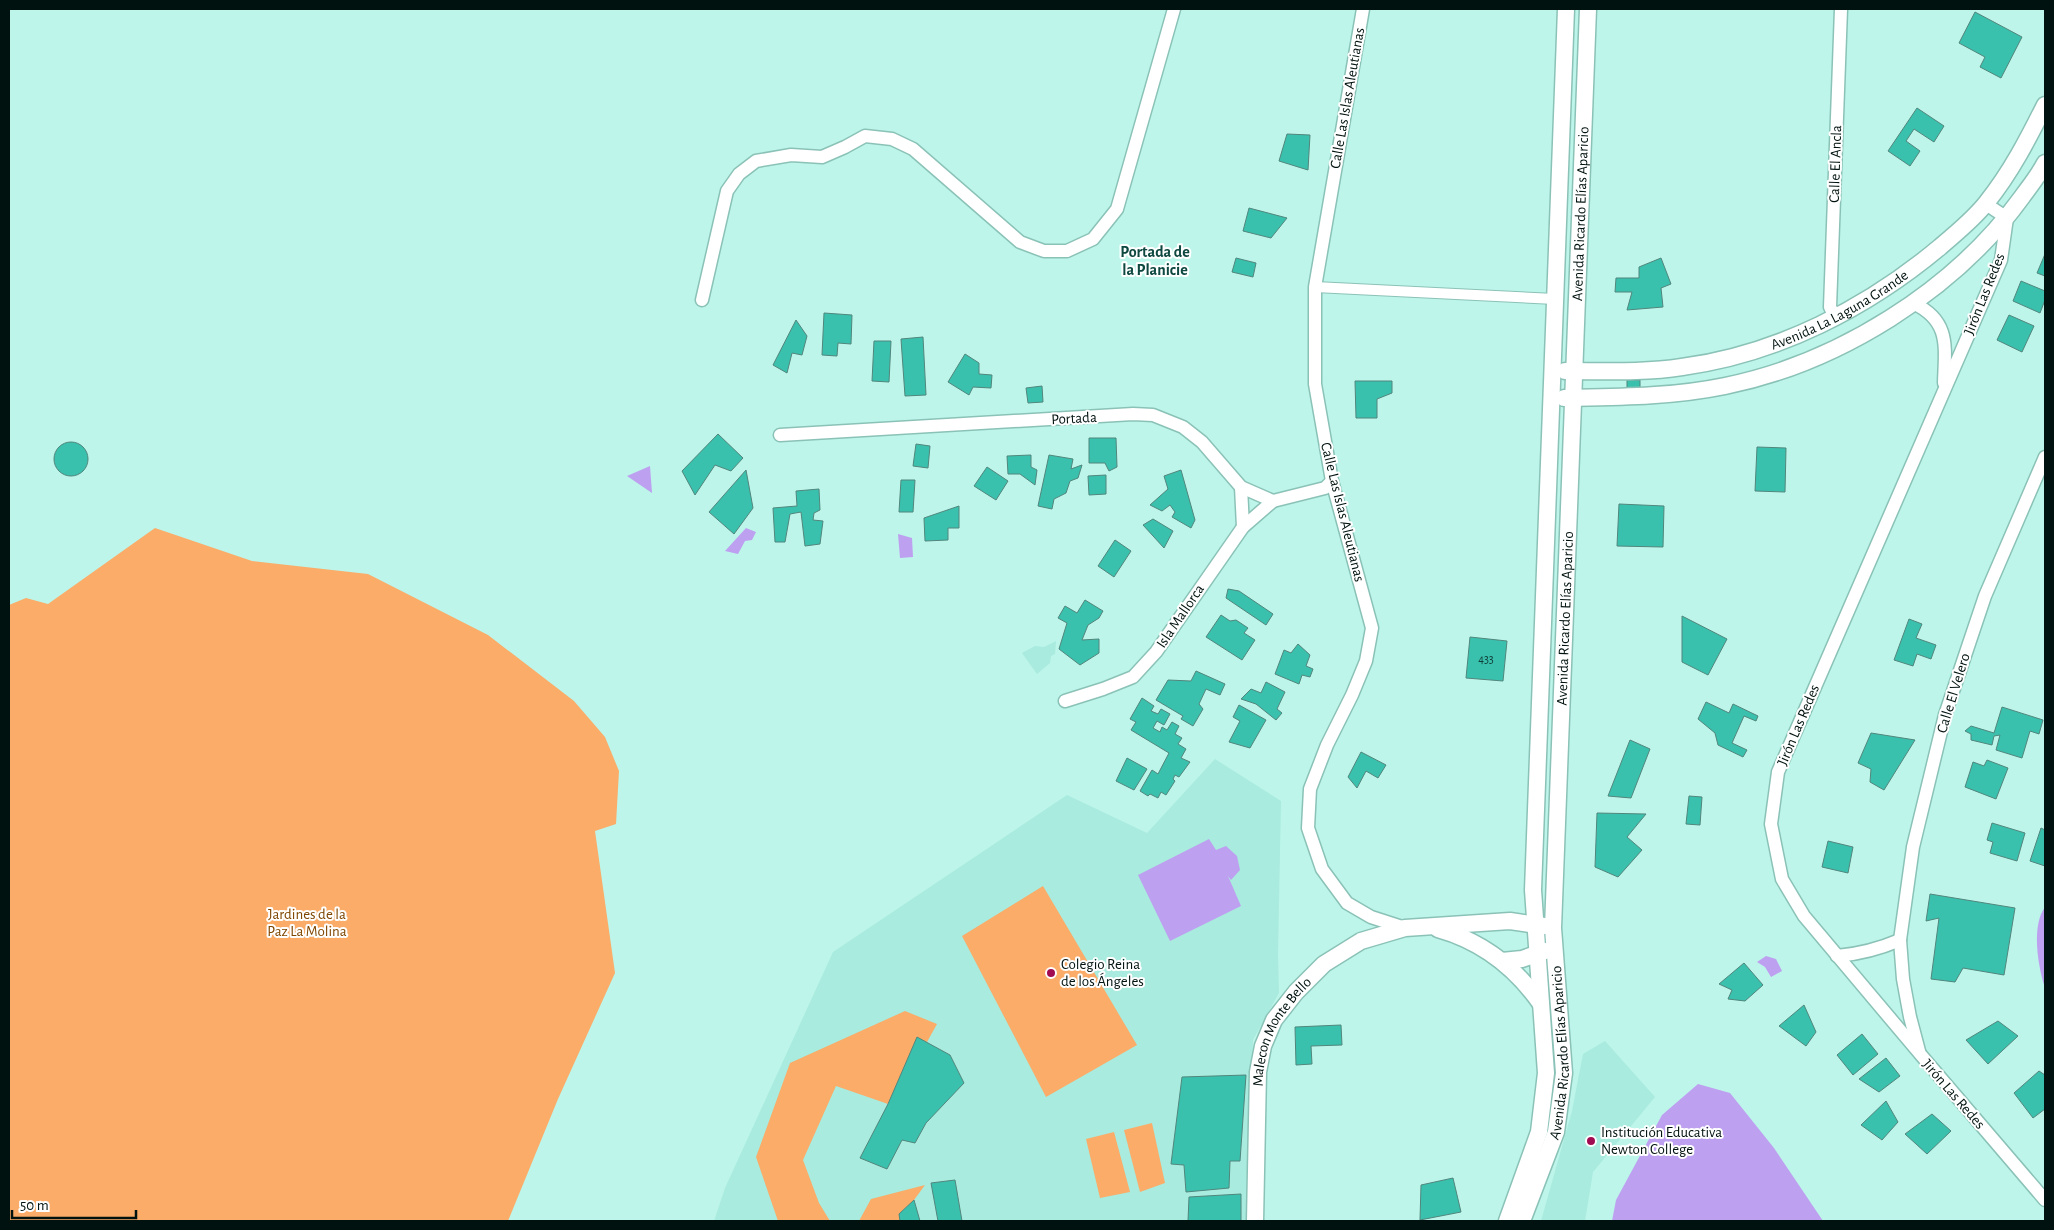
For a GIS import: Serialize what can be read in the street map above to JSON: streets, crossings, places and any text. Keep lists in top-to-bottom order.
{
  "streets": {
    "street": [
      "Calle Las Islas Aleutianas",
      "Calle El Ancla",
      "Avenida Ricardo Elías Aparicio",
      "Jirón Las Redes",
      "Avenida La Laguna Grande",
      "Portada",
      "Isla Mallorca",
      "Calle El Velero",
      "Malecon Monte Bello"
    ]
  },
  "crossings": [
    ["Calle Las Islas Aleutianas", "Malecon Monte Bello"],
    ["Calle El Ancla", "Avenida La Laguna Grande"],
    ["Avenida Ricardo Elías Aparicio", "Avenida La Laguna Grande"],
    ["Avenida Ricardo Elías Aparicio", "Malecon Monte Bello"],
    ["Jirón Las Redes", "Avenida La Laguna Grande"],
    ["Jirón Las Redes", "Calle El Velero"],
    ["Portada", "Isla Mallorca"]
  ],
  "districts": ["Portada de la Planicie"],
  "parks": ["Jardines de la Paz La Molina"],
  "places": ["Colegio Reina de los Ángeles", "Institución Educativa Newton College"],
  "house_numbers": ["433"],
  "scale_bar": "50 m"
}
